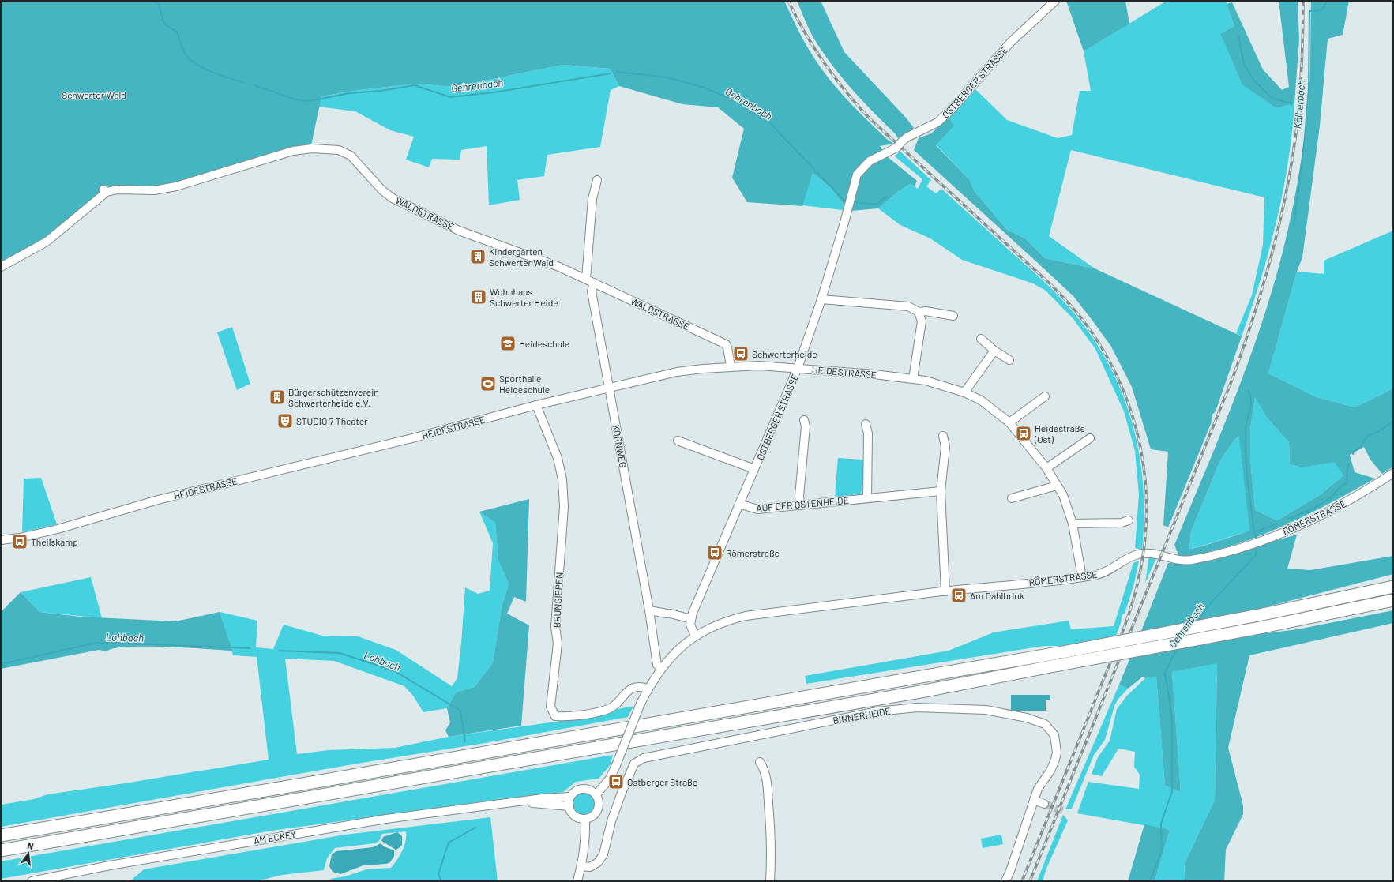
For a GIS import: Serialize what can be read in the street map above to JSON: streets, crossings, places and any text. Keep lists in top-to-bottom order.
{
  "streets": {
    "street": [
      "OSTBERGER STRASSE",
      "WALDSTRASSE",
      "HEIDESTRASSE",
      "KORNWEG",
      "AUF DER OSTENHEIDE",
      "RÖMERSTRASSE",
      "BRUNSIEPEN",
      "BINNERHEIDE",
      "AM ECKEY"
    ]
  },
  "crossings": [
    ["OSTBERGER STRASSE", "HEIDESTRASSE"],
    ["OSTBERGER STRASSE", "AUF DER OSTENHEIDE"],
    ["WALDSTRASSE", "HEIDESTRASSE"],
    ["WALDSTRASSE", "KORNWEG"],
    ["HEIDESTRASSE", "KORNWEG"],
    ["HEIDESTRASSE", "RÖMERSTRASSE"],
    ["HEIDESTRASSE", "BRUNSIEPEN"]
  ],
  "water": ["Gehrenbach", "Kälberbach", "Lohbach"],
  "parks": ["Schwerter Wald"],
  "places": {
    "building": ["Kindergarten Schwerter Wald", "Wohnhaus Schwerter Heide", "Bürgerschützenverein Schwerterheide e.V."],
    "school or university": ["Heideschule"],
    "bus stop": [
      "Schwerterheide",
      "Heidestraße (Ost)",
      "Theilskamp",
      "Römerstraße",
      "Am Dahlbrink",
      "Ostberger Straße"
    ],
    "sports": ["Sporthalle Heideschule"],
    "theatre": ["STUDIO 7 Theater"]
  },
  "north": "top"
}
